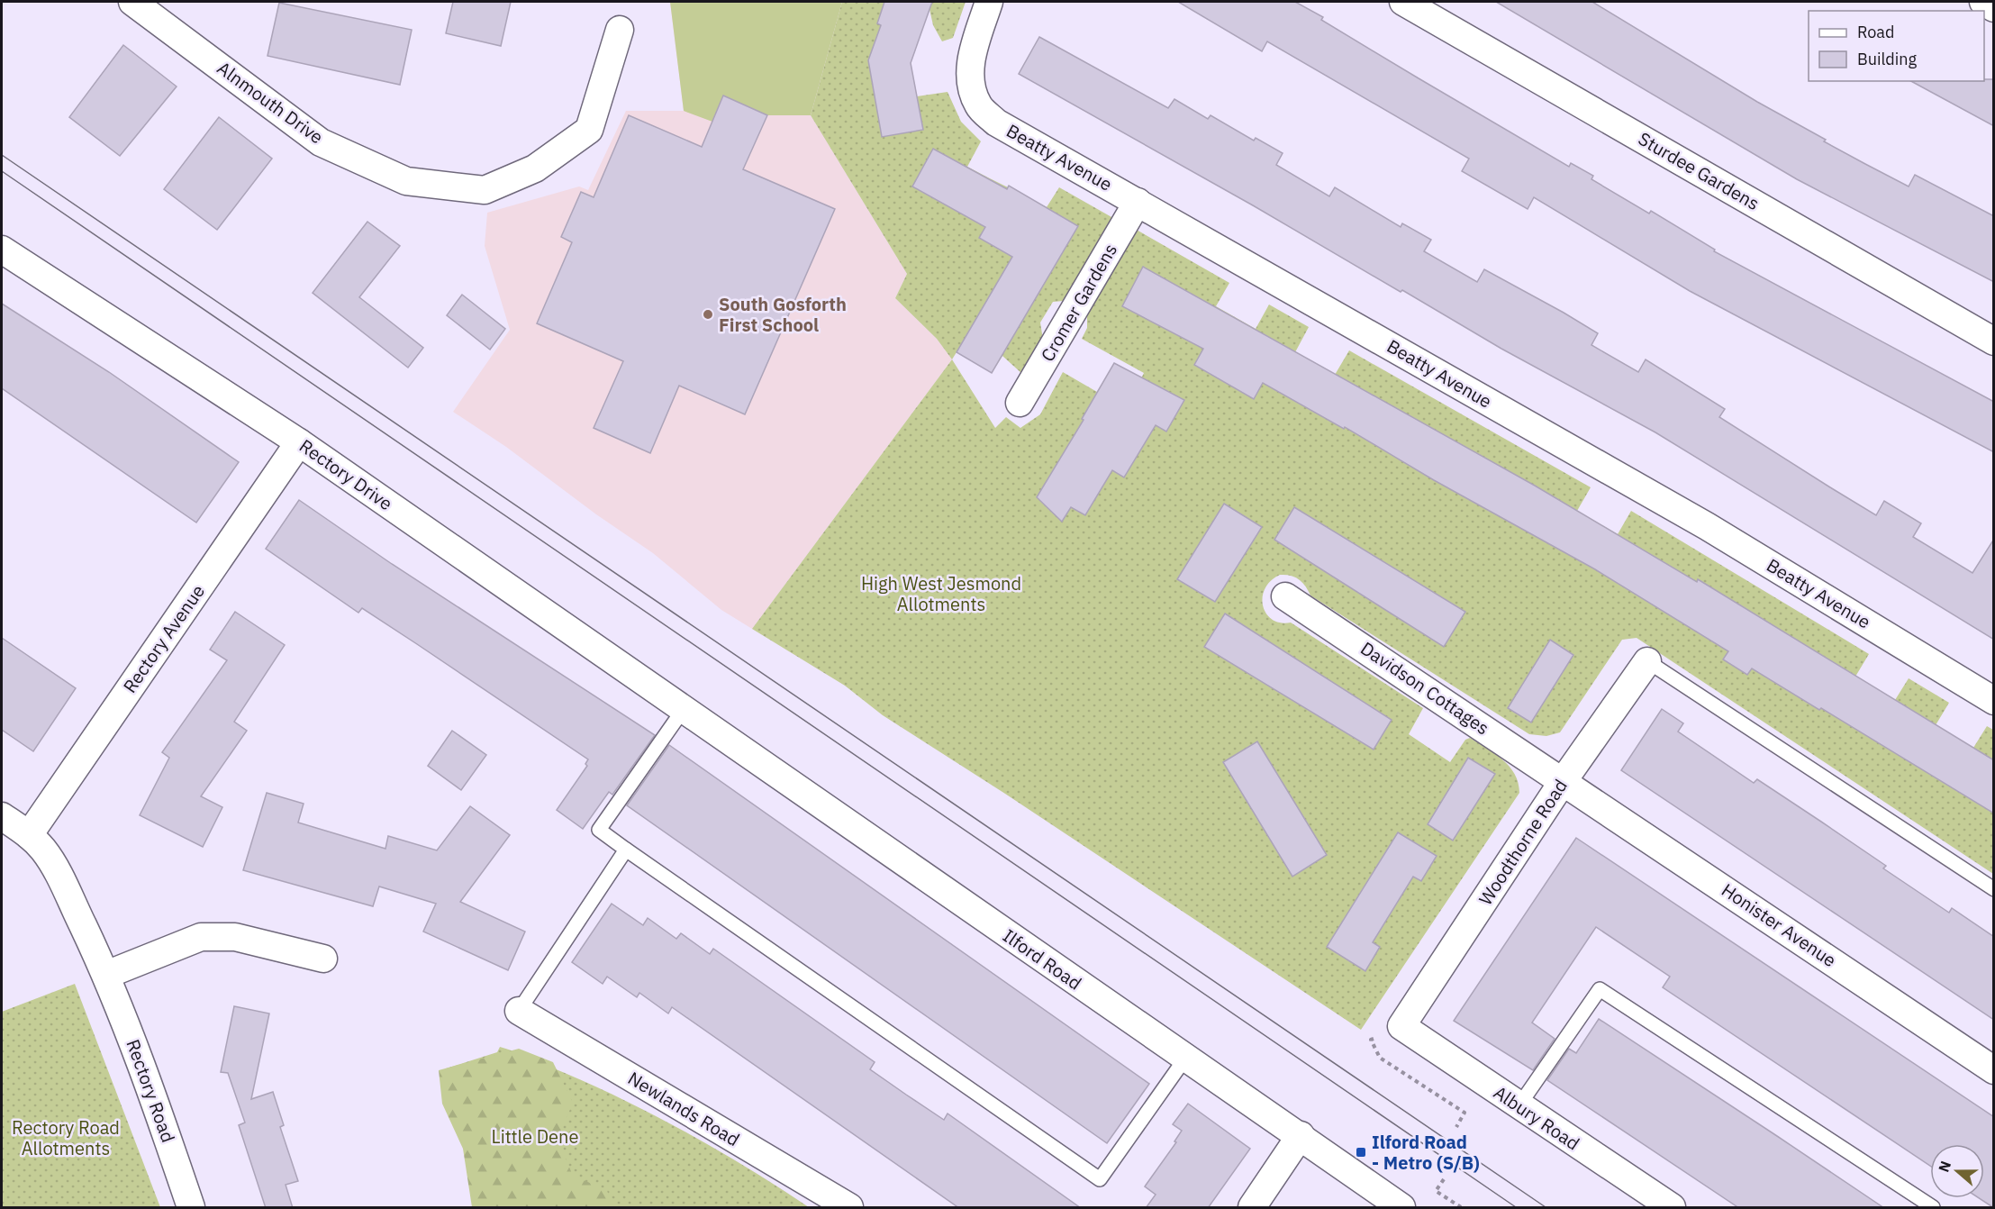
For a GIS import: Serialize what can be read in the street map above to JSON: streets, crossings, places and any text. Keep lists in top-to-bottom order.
{
  "streets": {
    "street": [
      "Alnmouth Drive",
      "Beatty Avenue",
      "Sturdee Gardens",
      "Cromer Gardens",
      "Rectory Drive",
      "Rectory Avenue",
      "Davidson Cottages",
      "Woodthorne Road",
      "Honister Avenue",
      "Ilford Road",
      "Rectory Road",
      "Newlands Road",
      "Albury Road"
    ]
  },
  "crossings": [
    ["Beatty Avenue", "Cromer Gardens"],
    ["Rectory Drive", "Rectory Avenue"],
    ["Rectory Drive", "Ilford Road"],
    ["Rectory Avenue", "Rectory Road"],
    ["Davidson Cottages", "Woodthorne Road"],
    ["Davidson Cottages", "Honister Avenue"],
    ["Woodthorne Road", "Honister Avenue"],
    ["Woodthorne Road", "Albury Road"]
  ],
  "parks": ["High West Jesmond Allotments", "Rectory Road Allotments", "Little Dene"],
  "places": {
    "other": ["South Gosforth First School"],
    "transit": ["Ilford Road - Metro (S/B)"]
  },
  "legend": ["Road", "Building"],
  "north": "left"
}
